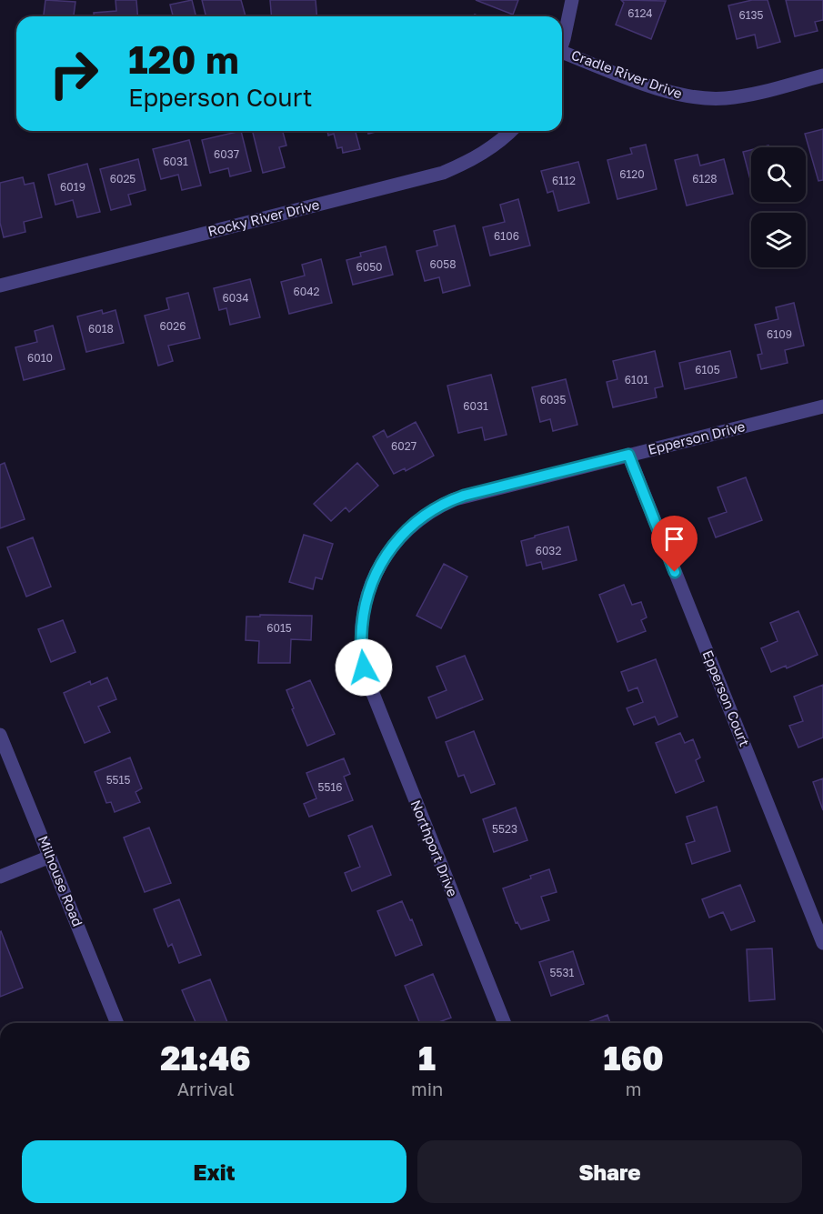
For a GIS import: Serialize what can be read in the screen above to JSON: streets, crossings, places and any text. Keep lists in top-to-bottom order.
{
  "streets": {
    "street": [
      "Cradle River Drive",
      "Rocky River Drive",
      "Epperson Drive",
      "Epperson Court",
      "Northport Drive",
      "Milhouse Road"
    ]
  },
  "crossings": [
    ["Epperson Drive", "Epperson Court"],
    ["Epperson Drive", "Northport Drive"]
  ],
  "house_numbers": [
    "6124",
    "6135",
    "6037",
    "6031",
    "6120",
    "6025",
    "6128",
    "6112",
    "6019",
    "6106",
    "6058",
    "6050",
    "6042",
    "6034",
    "6026",
    "6018",
    "6109",
    "6010",
    "6105",
    "6101",
    "6035",
    "6031",
    "6027",
    "6032",
    "6015",
    "5515",
    "5516",
    "5523",
    "5531"
  ],
  "page": {
    "turn": ["120 m", "Epperson Court"],
    "eta": [
      "21:46",
      "Arrival",
      "1",
      "min",
      "160",
      "m"
    ],
    "buttons": ["Exit", "Share"]
  }
}
